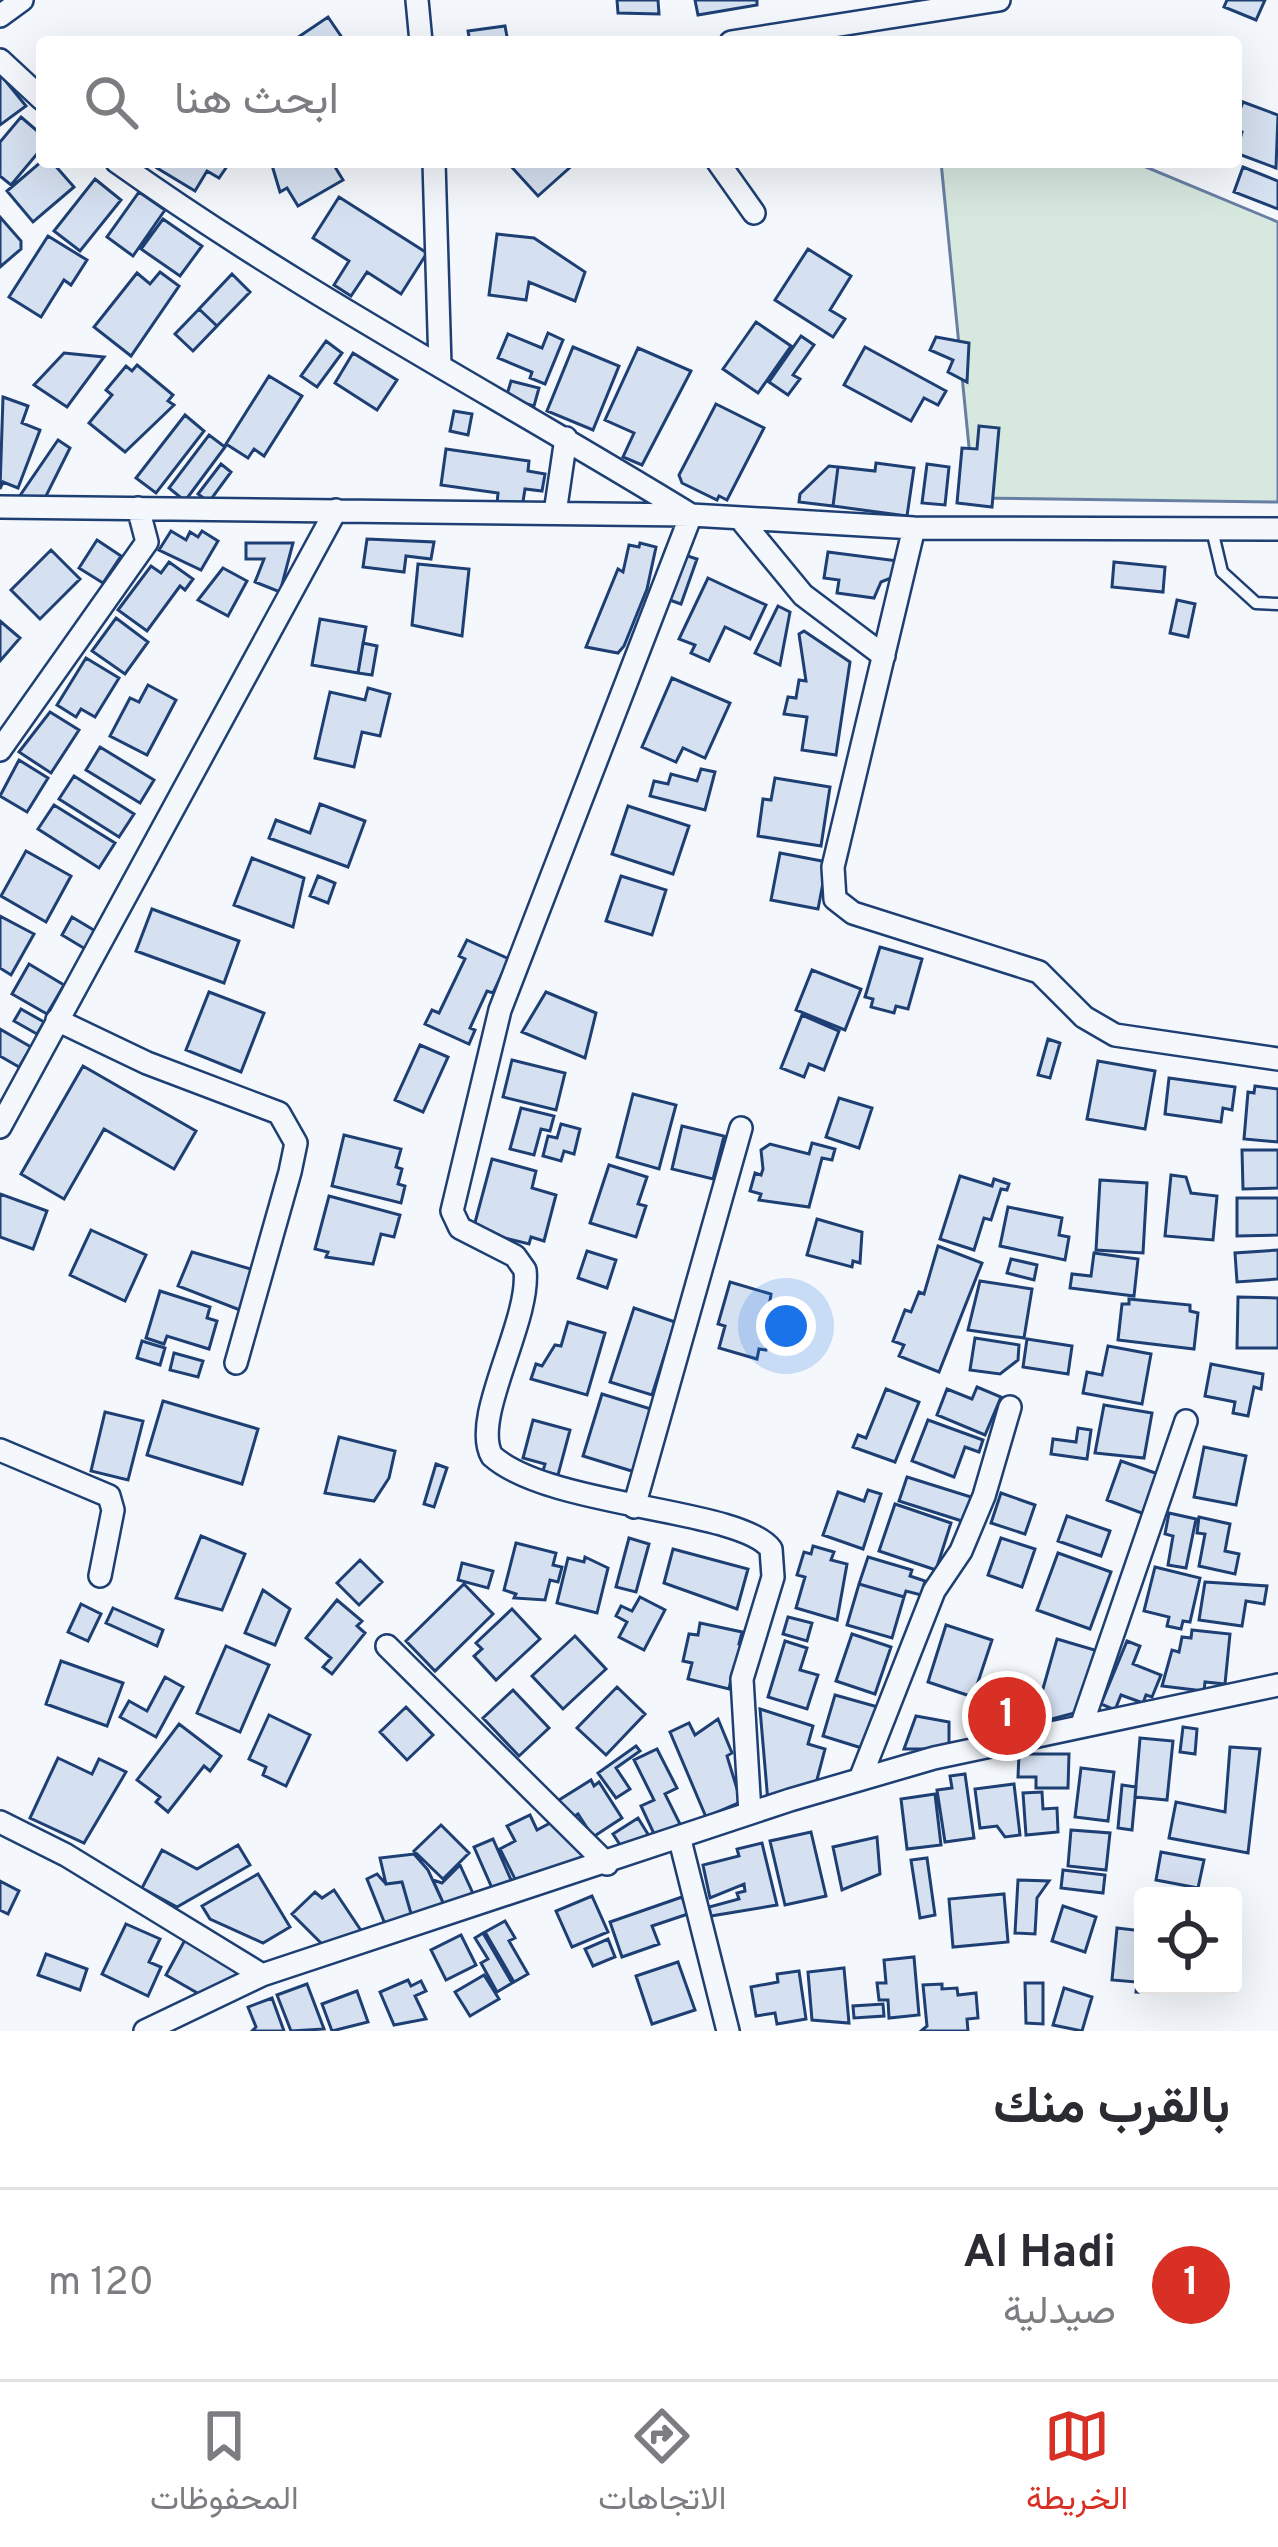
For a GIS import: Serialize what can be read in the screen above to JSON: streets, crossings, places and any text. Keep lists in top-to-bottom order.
{
  "page": {
    "search": "ابحث هنا",
    "pins": "1",
    "heading": "بالقرب منك",
    "list": [
      {
        "mark": "1",
        "name": "Al Hadi",
        "note": "صيدلية",
        "value": "120 m"
      }
    ],
    "nav": ["الخريطة", "الاتجاهات", "المحفوظات"]
  }
}
